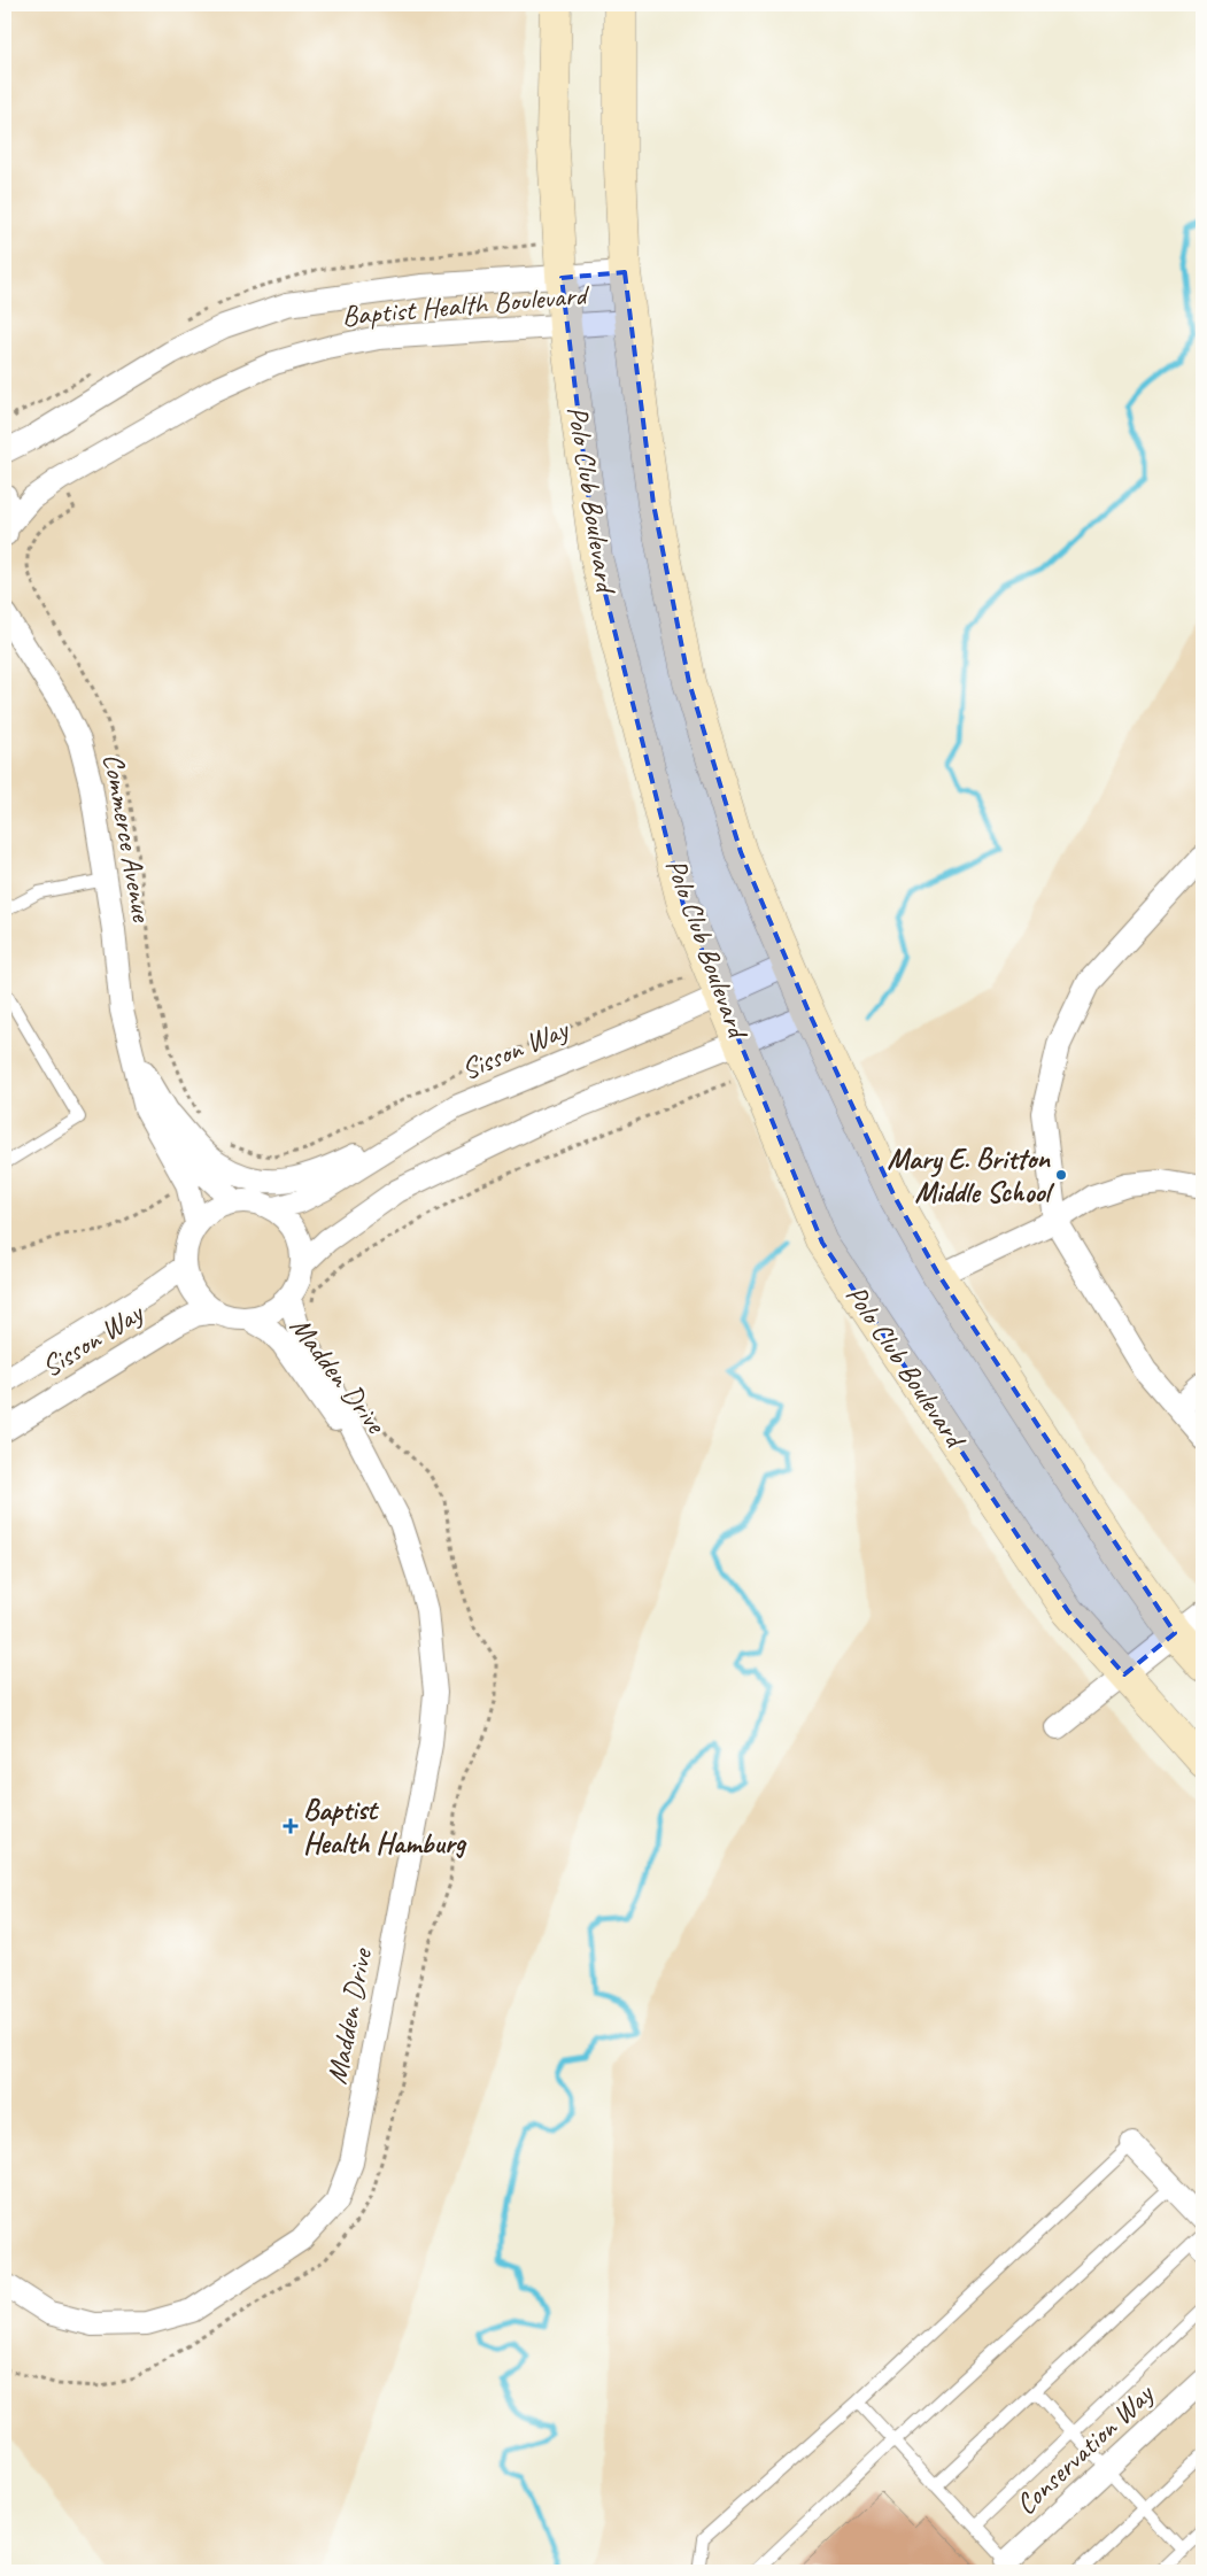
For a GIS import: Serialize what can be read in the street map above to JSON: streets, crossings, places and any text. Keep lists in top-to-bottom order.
{
  "streets": {
    "street": [
      "Baptist Health Boulevard",
      "Polo Club Boulevard",
      "Commerce Avenue",
      "Sisson Way",
      "Madden Drive",
      "Conservation Way"
    ]
  },
  "crossings": [
    ["Baptist Health Boulevard", "Polo Club Boulevard"],
    ["Polo Club Boulevard", "Sisson Way"],
    ["Commerce Avenue", "Sisson Way"],
    ["Commerce Avenue", "Madden Drive"],
    ["Sisson Way", "Madden Drive"]
  ],
  "places": {
    "other": ["Mary E. Britton Middle School"],
    "health": ["Baptist Health Hamburg"]
  }
}
